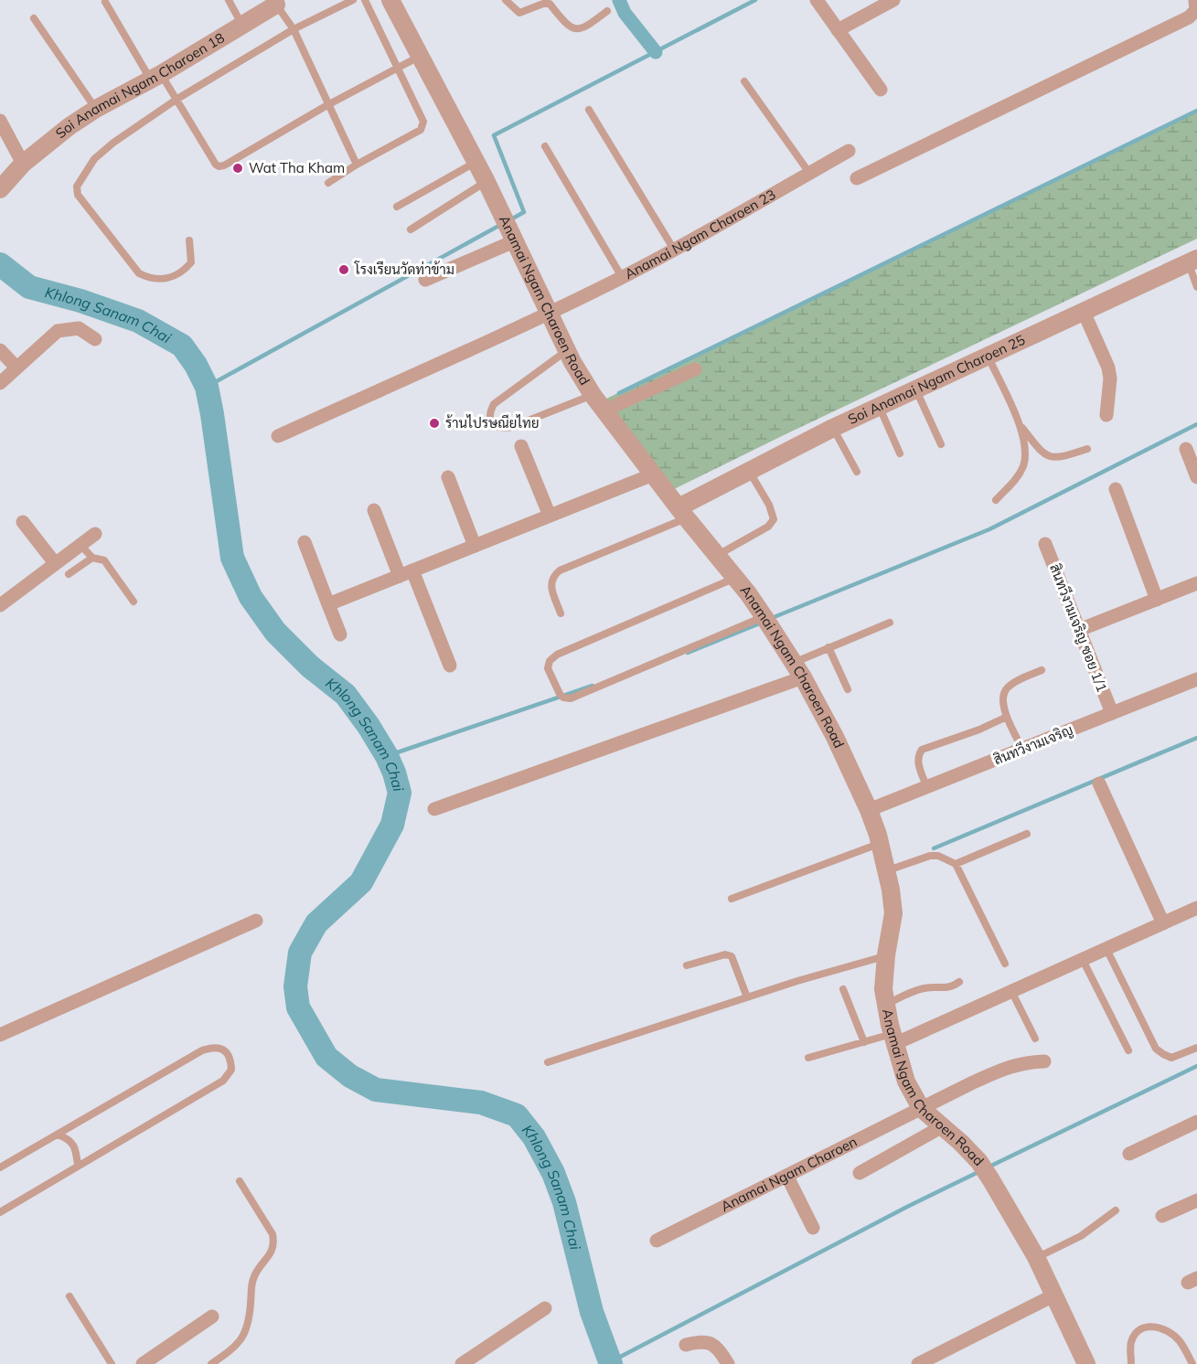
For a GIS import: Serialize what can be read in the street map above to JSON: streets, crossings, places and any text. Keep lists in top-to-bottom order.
{
  "streets": {
    "street": [
      "Soi Anamai Ngam Charoen 18",
      "Anamai Ngam Charoen 23",
      "Anamai Ngam Charoen Road",
      "Soi Anamai Ngam Charoen 25",
      "สินทวีงามเจริญ ซอย 1/1",
      "สินทวีงามเจริญ",
      "Anamai Ngam Charoen"
    ]
  },
  "crossings": [
    ["Anamai Ngam Charoen 23", "Anamai Ngam Charoen Road"],
    ["Anamai Ngam Charoen Road", "Soi Anamai Ngam Charoen 25"],
    ["Anamai Ngam Charoen Road", "สินทวีงามเจริญ"],
    ["Anamai Ngam Charoen Road", "Anamai Ngam Charoen"],
    ["สินทวีงามเจริญ ซอย 1/1", "สินทวีงามเจริญ"]
  ],
  "water": ["Khlong Sanam Chai"],
  "places": ["Wat Tha Kham", "โรงเรียนวัดท่าข้าม", "ร้านไปรษณียไทย"]
}
